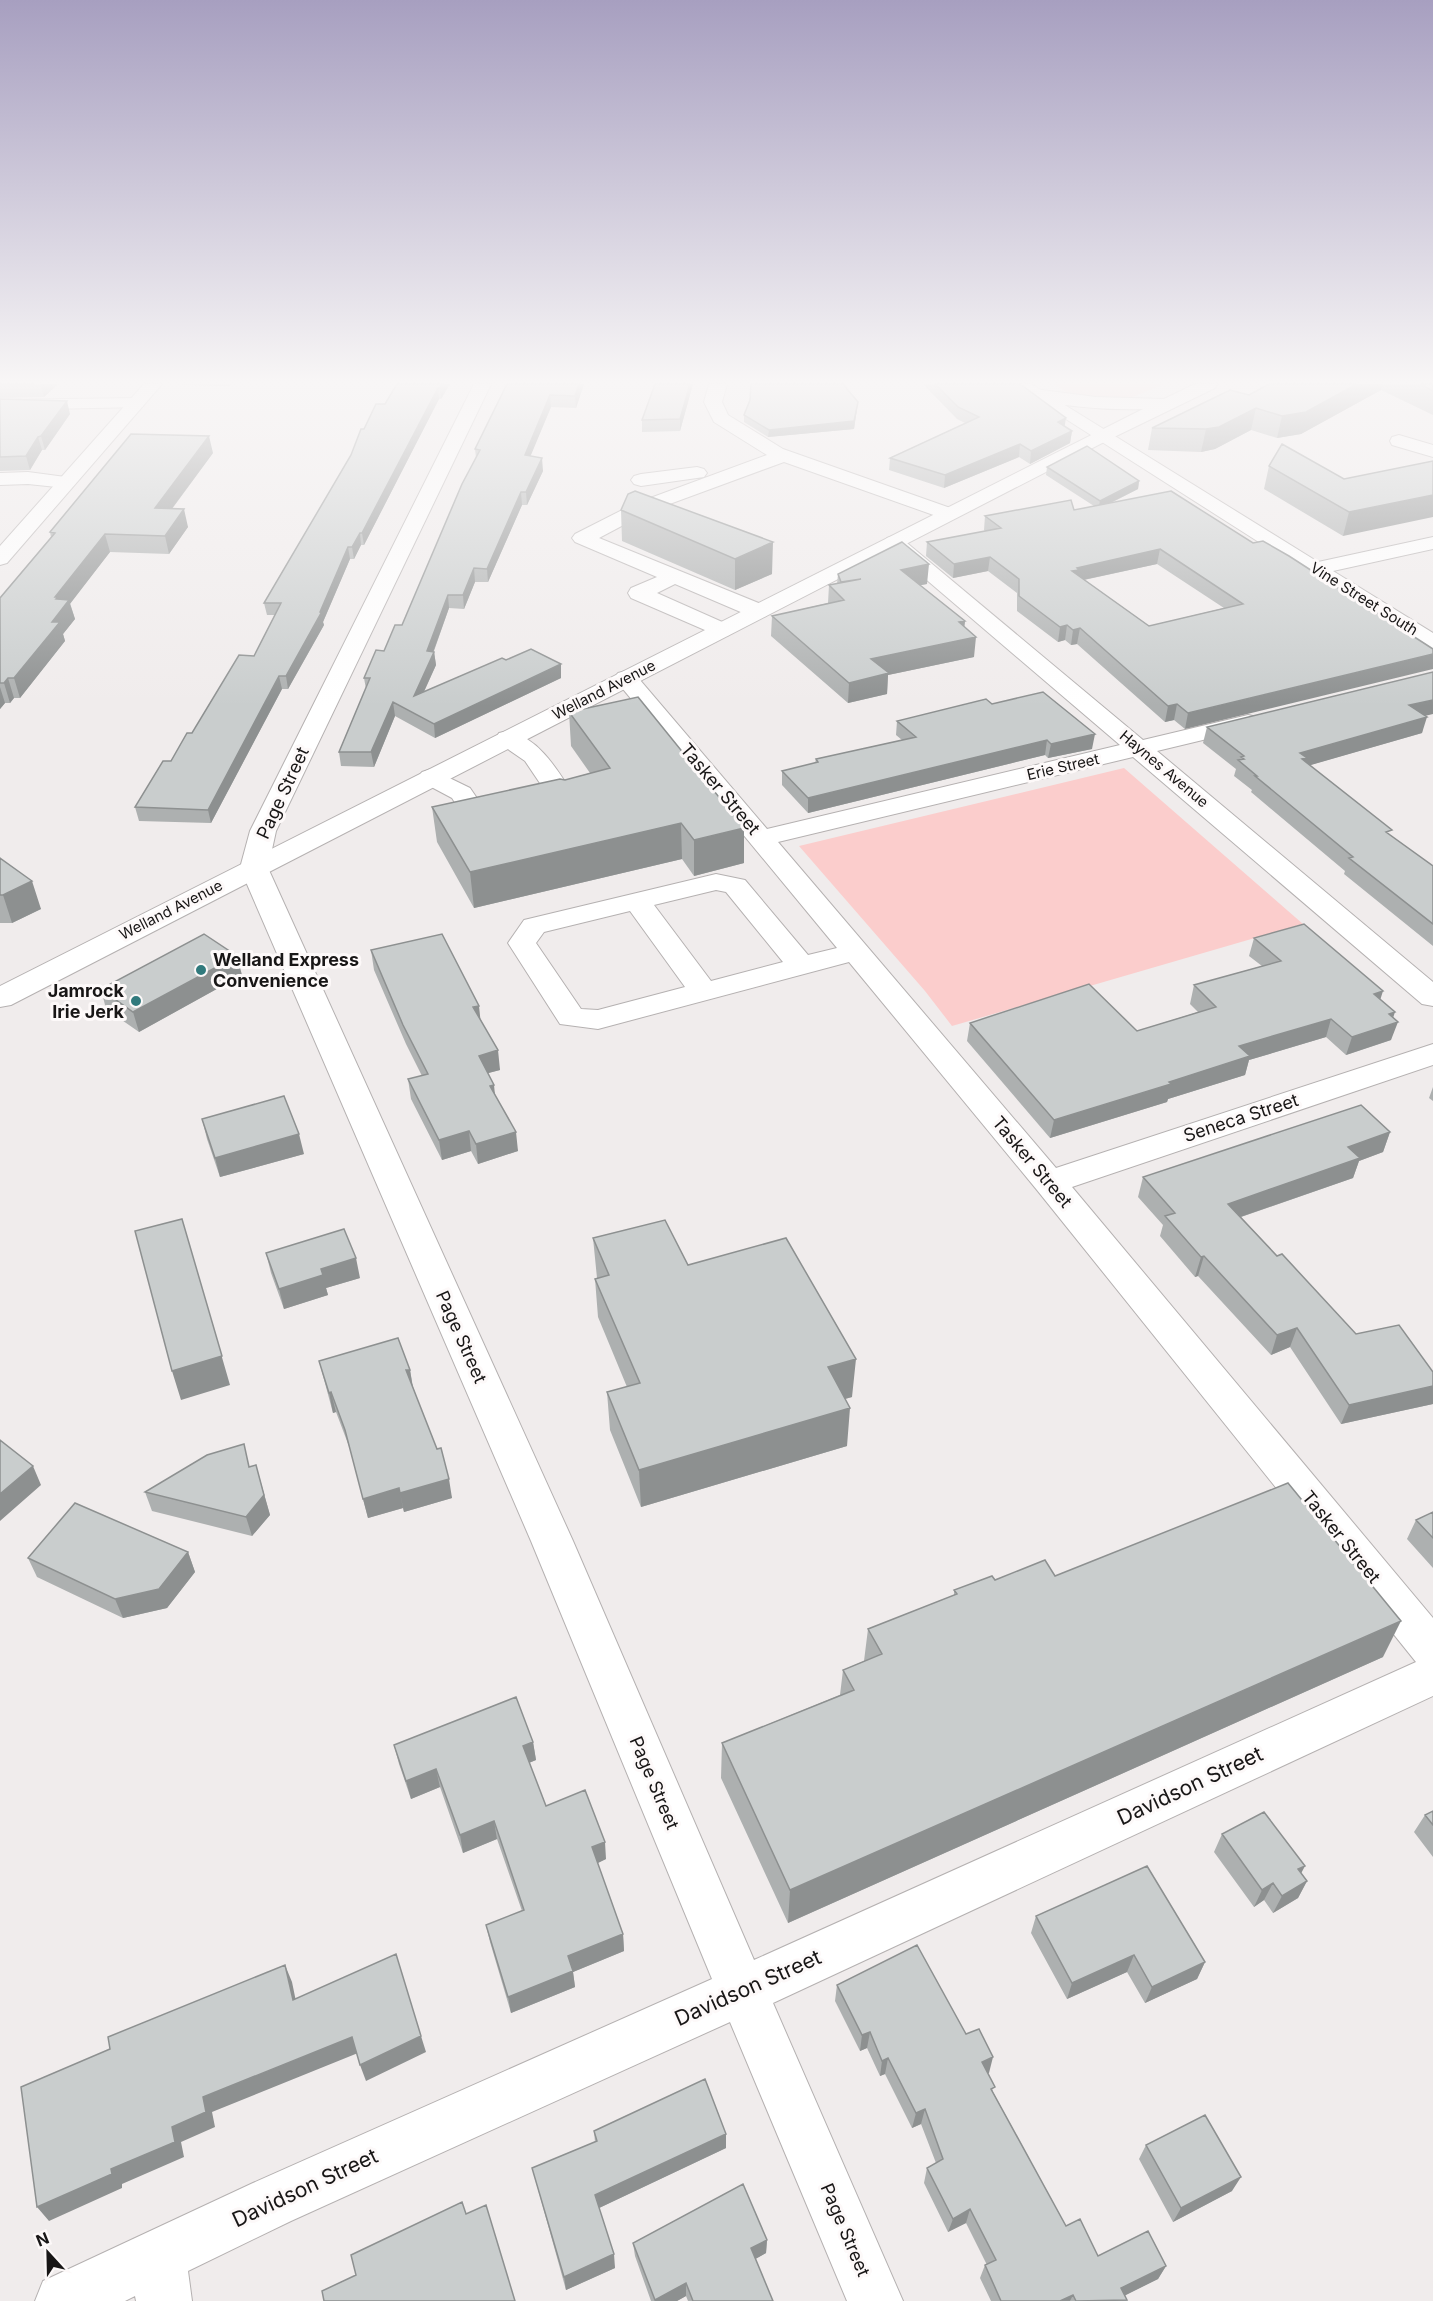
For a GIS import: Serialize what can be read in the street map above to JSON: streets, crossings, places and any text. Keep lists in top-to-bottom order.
{
  "streets": {
    "street": [
      "Vine Street South",
      "Welland Avenue",
      "Erie Street",
      "Haynes Avenue",
      "Tasker Street",
      "Page Street",
      "Seneca Street",
      "Davidson Street"
    ]
  },
  "crossings": [
    ["Welland Avenue", "Haynes Avenue"],
    ["Welland Avenue", "Tasker Street"],
    ["Welland Avenue", "Page Street"],
    ["Erie Street", "Haynes Avenue"],
    ["Erie Street", "Tasker Street"],
    ["Tasker Street", "Seneca Street"],
    ["Page Street", "Davidson Street"]
  ],
  "places": ["Welland Express Convenience", "Jamrock Irie Jerk"],
  "north": "top"
}
